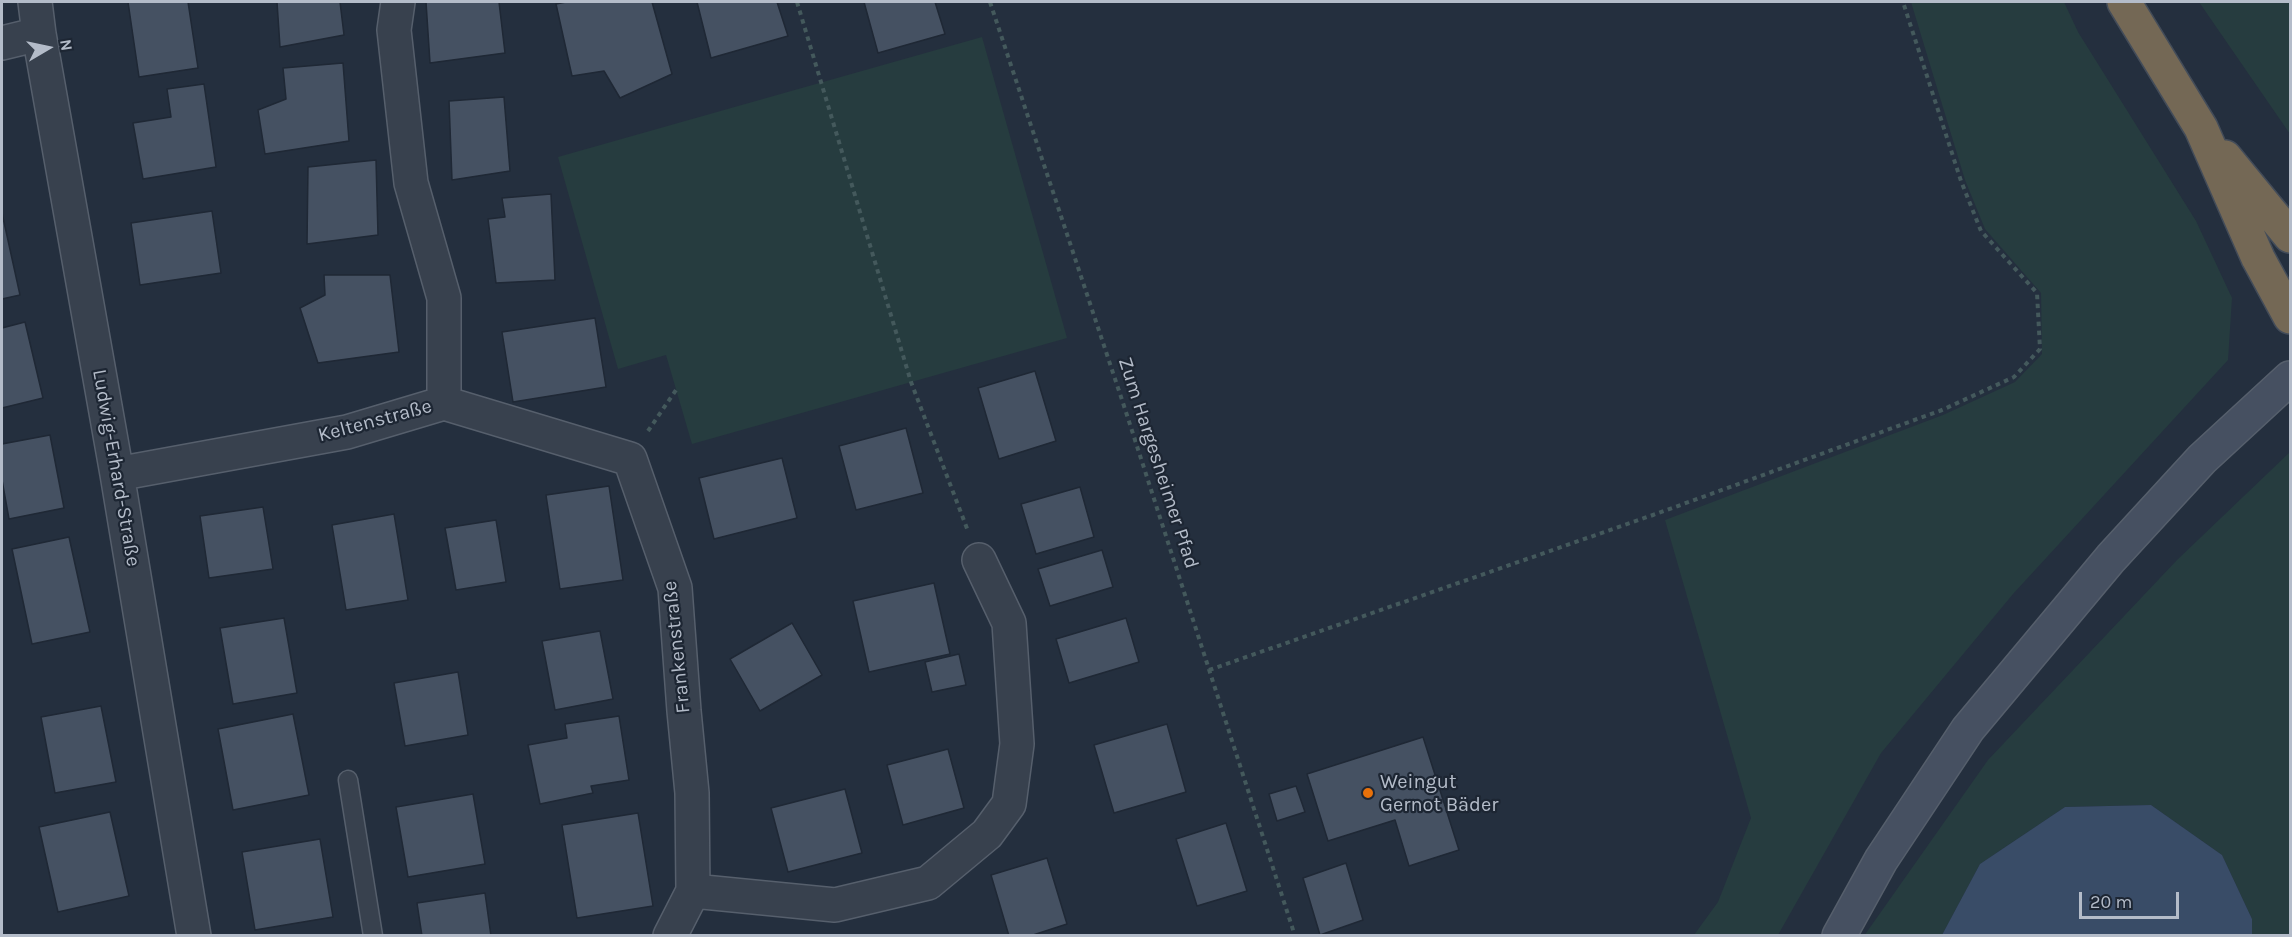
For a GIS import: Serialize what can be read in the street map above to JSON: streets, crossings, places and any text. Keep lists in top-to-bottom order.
{
  "streets": {
    "street": ["Keltenstraße", "Ludwig-Erhard-Straße", "Frankenstraße"],
    "path": ["Zum Hargesheimer Pfad"]
  },
  "crossings": [
    ["Keltenstraße", "Ludwig-Erhard-Straße"]
  ],
  "places": ["Weingut Gernot Bäder"],
  "scale_bar": "20 m",
  "north": "right"
}
